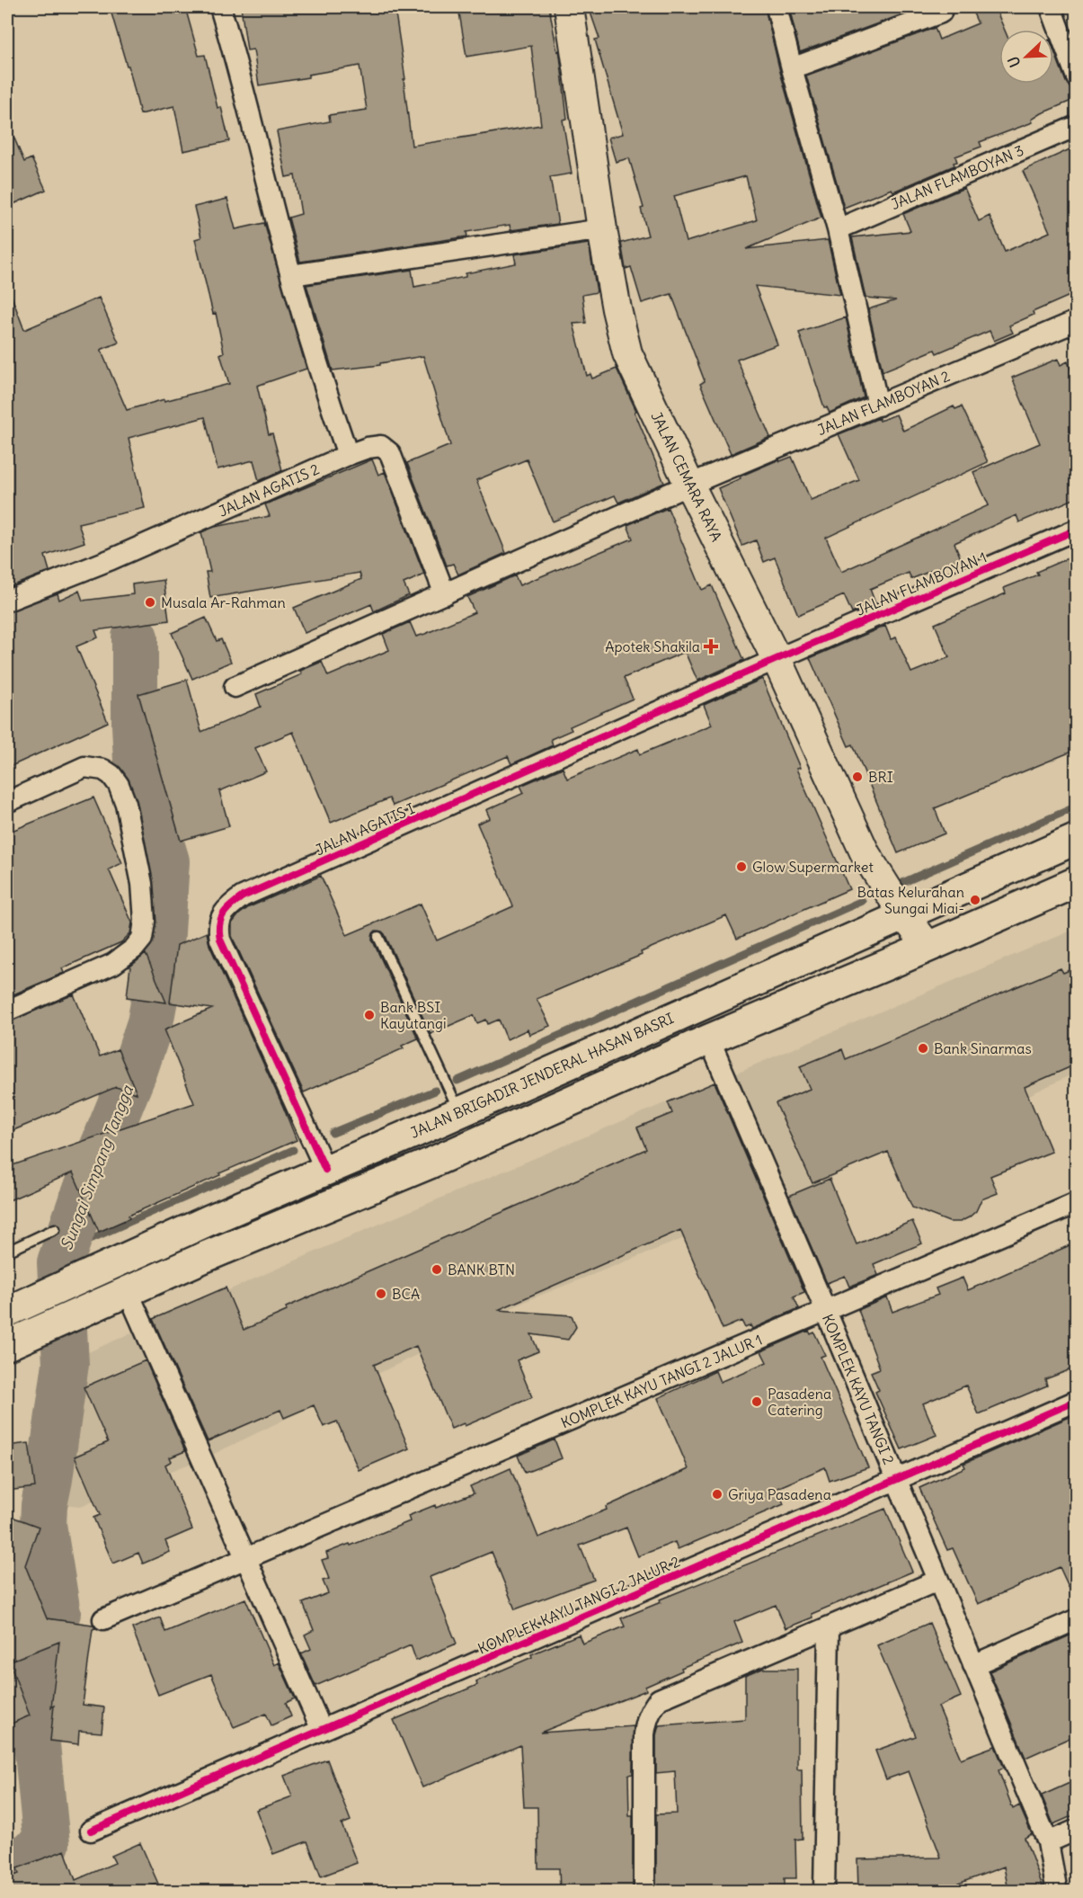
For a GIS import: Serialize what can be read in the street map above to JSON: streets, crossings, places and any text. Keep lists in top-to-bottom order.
{
  "streets": {
    "highway": ["JALAN BRIGADIR JENDERAL HASAN BASRI"],
    "street": [
      "JALAN FLAMBOYAN 3",
      "JALAN FLAMBOYAN 2",
      "JALAN CEMARA RAYA",
      "JALAN AGATIS 2",
      "JALAN FLAMBOYAN 1",
      "JALAN AGATIS I",
      "KOMPLEK KAYU TANGI 2 JALUR 1",
      "KOMPLEK KAYU TANGI 2",
      "KOMPLEK KAYU TANGI 2 JALUR 2"
    ]
  },
  "crossings": [
    ["JALAN FLAMBOYAN 2", "JALAN CEMARA RAYA"],
    ["JALAN FLAMBOYAN 2", "JALAN AGATIS 2"],
    ["JALAN CEMARA RAYA", "JALAN FLAMBOYAN 1"],
    ["JALAN CEMARA RAYA", "JALAN AGATIS I"],
    ["JALAN CEMARA RAYA", "JALAN BRIGADIR JENDERAL HASAN BASRI"],
    ["JALAN FLAMBOYAN 1", "JALAN AGATIS I"],
    ["JALAN AGATIS I", "JALAN BRIGADIR JENDERAL HASAN BASRI"],
    ["KOMPLEK KAYU TANGI 2 JALUR 1", "KOMPLEK KAYU TANGI 2"],
    ["KOMPLEK KAYU TANGI 2", "KOMPLEK KAYU TANGI 2 JALUR 2"]
  ],
  "water": ["Sungai Simpang Tangga"],
  "places": {
    "other": [
      "Musala Ar-Rahman",
      "BRI",
      "Glow Supermarket",
      "Batas Kelurahan Sungai Miai-",
      "Bank BSI Kayutangi",
      "Bank Sinarmas",
      "BANK BTN",
      "BCA",
      "Pasadena Catering",
      "Griya Pasadena"
    ],
    "health": ["Apotek Shakila"]
  },
  "north": "bottom left"
}
